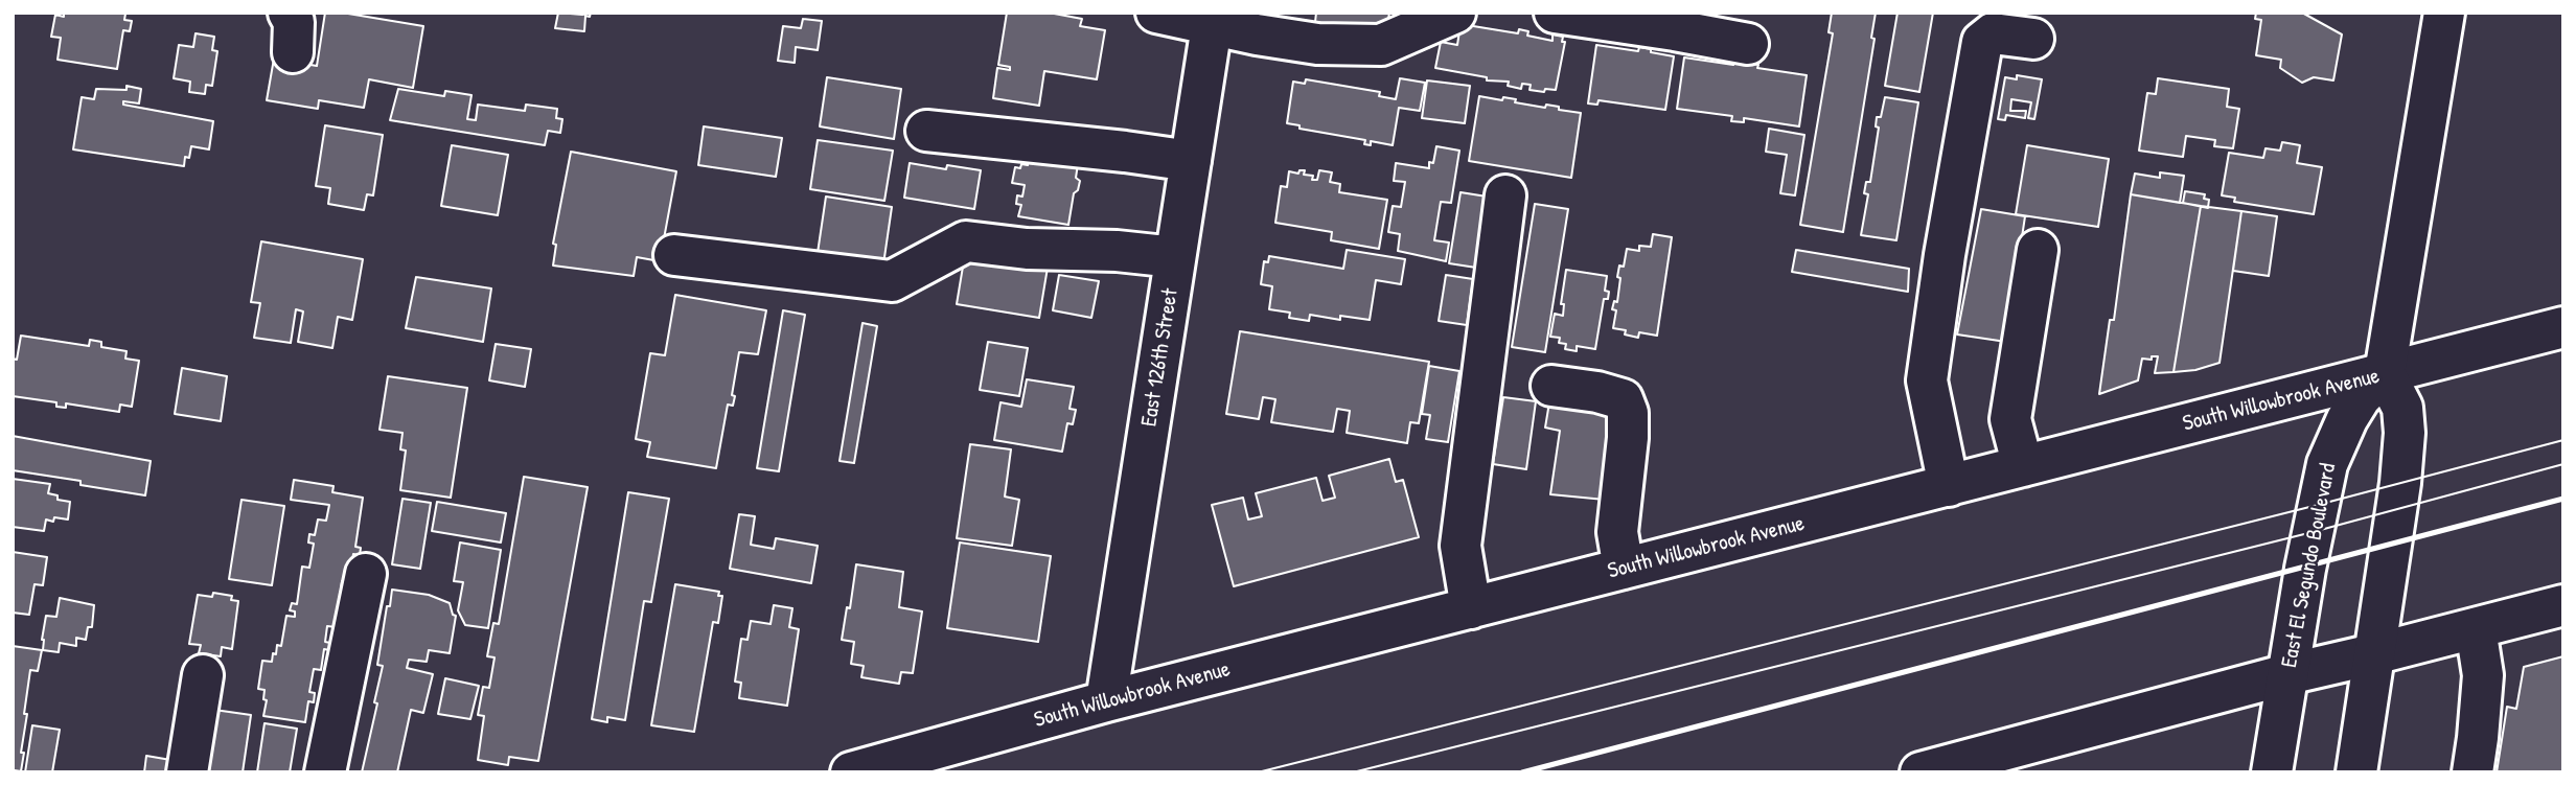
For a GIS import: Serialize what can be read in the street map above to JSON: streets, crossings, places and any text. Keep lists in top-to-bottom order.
{
  "streets": {
    "street": ["East 126th Street", "South Willowbrook Avenue", "East El Segundo Boulevard"]
  },
  "crossings": [
    ["East 126th Street", "South Willowbrook Avenue"],
    ["South Willowbrook Avenue", "East El Segundo Boulevard"]
  ]
}
